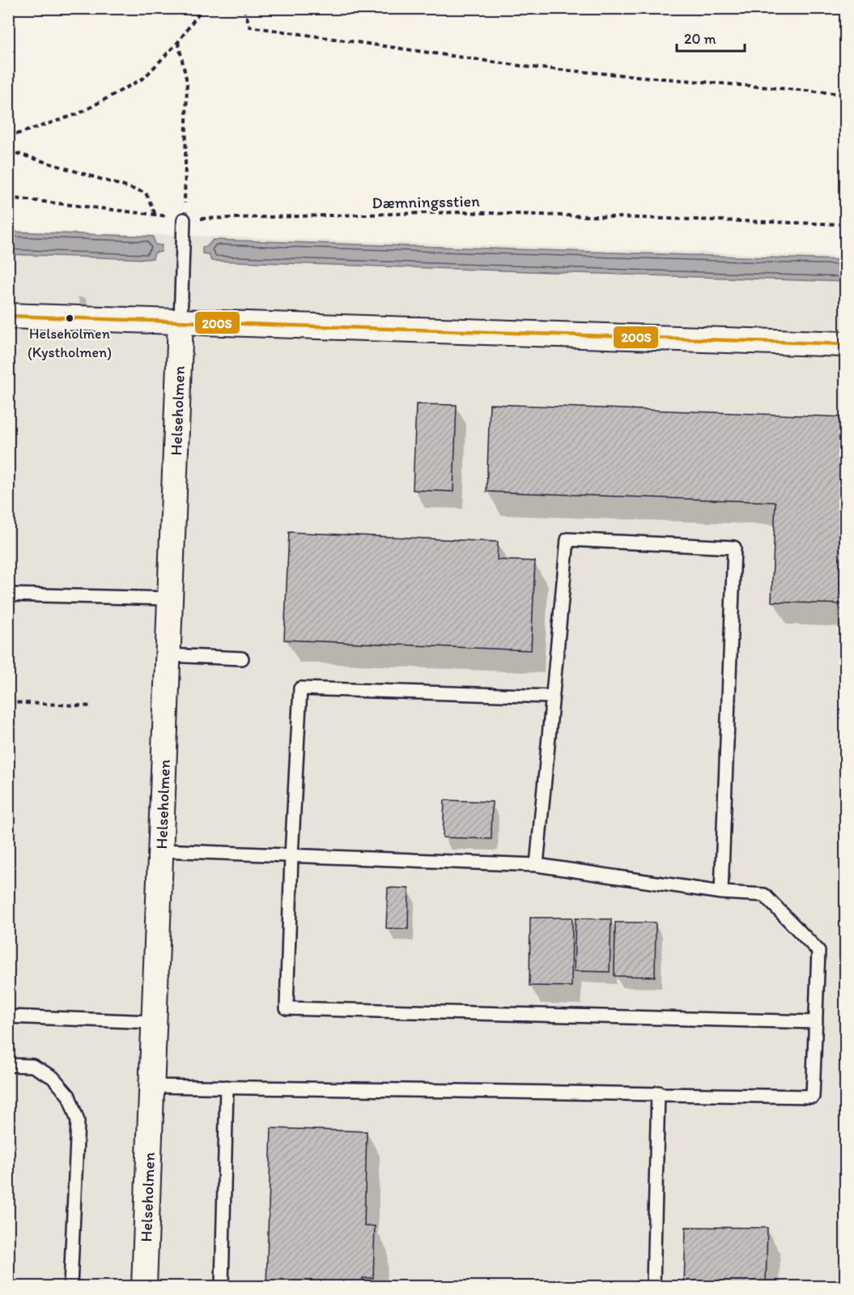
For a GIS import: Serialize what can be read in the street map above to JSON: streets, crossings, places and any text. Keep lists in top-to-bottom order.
{
  "streets": {
    "street": ["Helseholmen"],
    "path": ["Dæmningsstien"]
  },
  "places": ["Helseholmen (Kystholmen)"],
  "lines": ["transit line 200S"],
  "scale_bar": "20 m"
}
